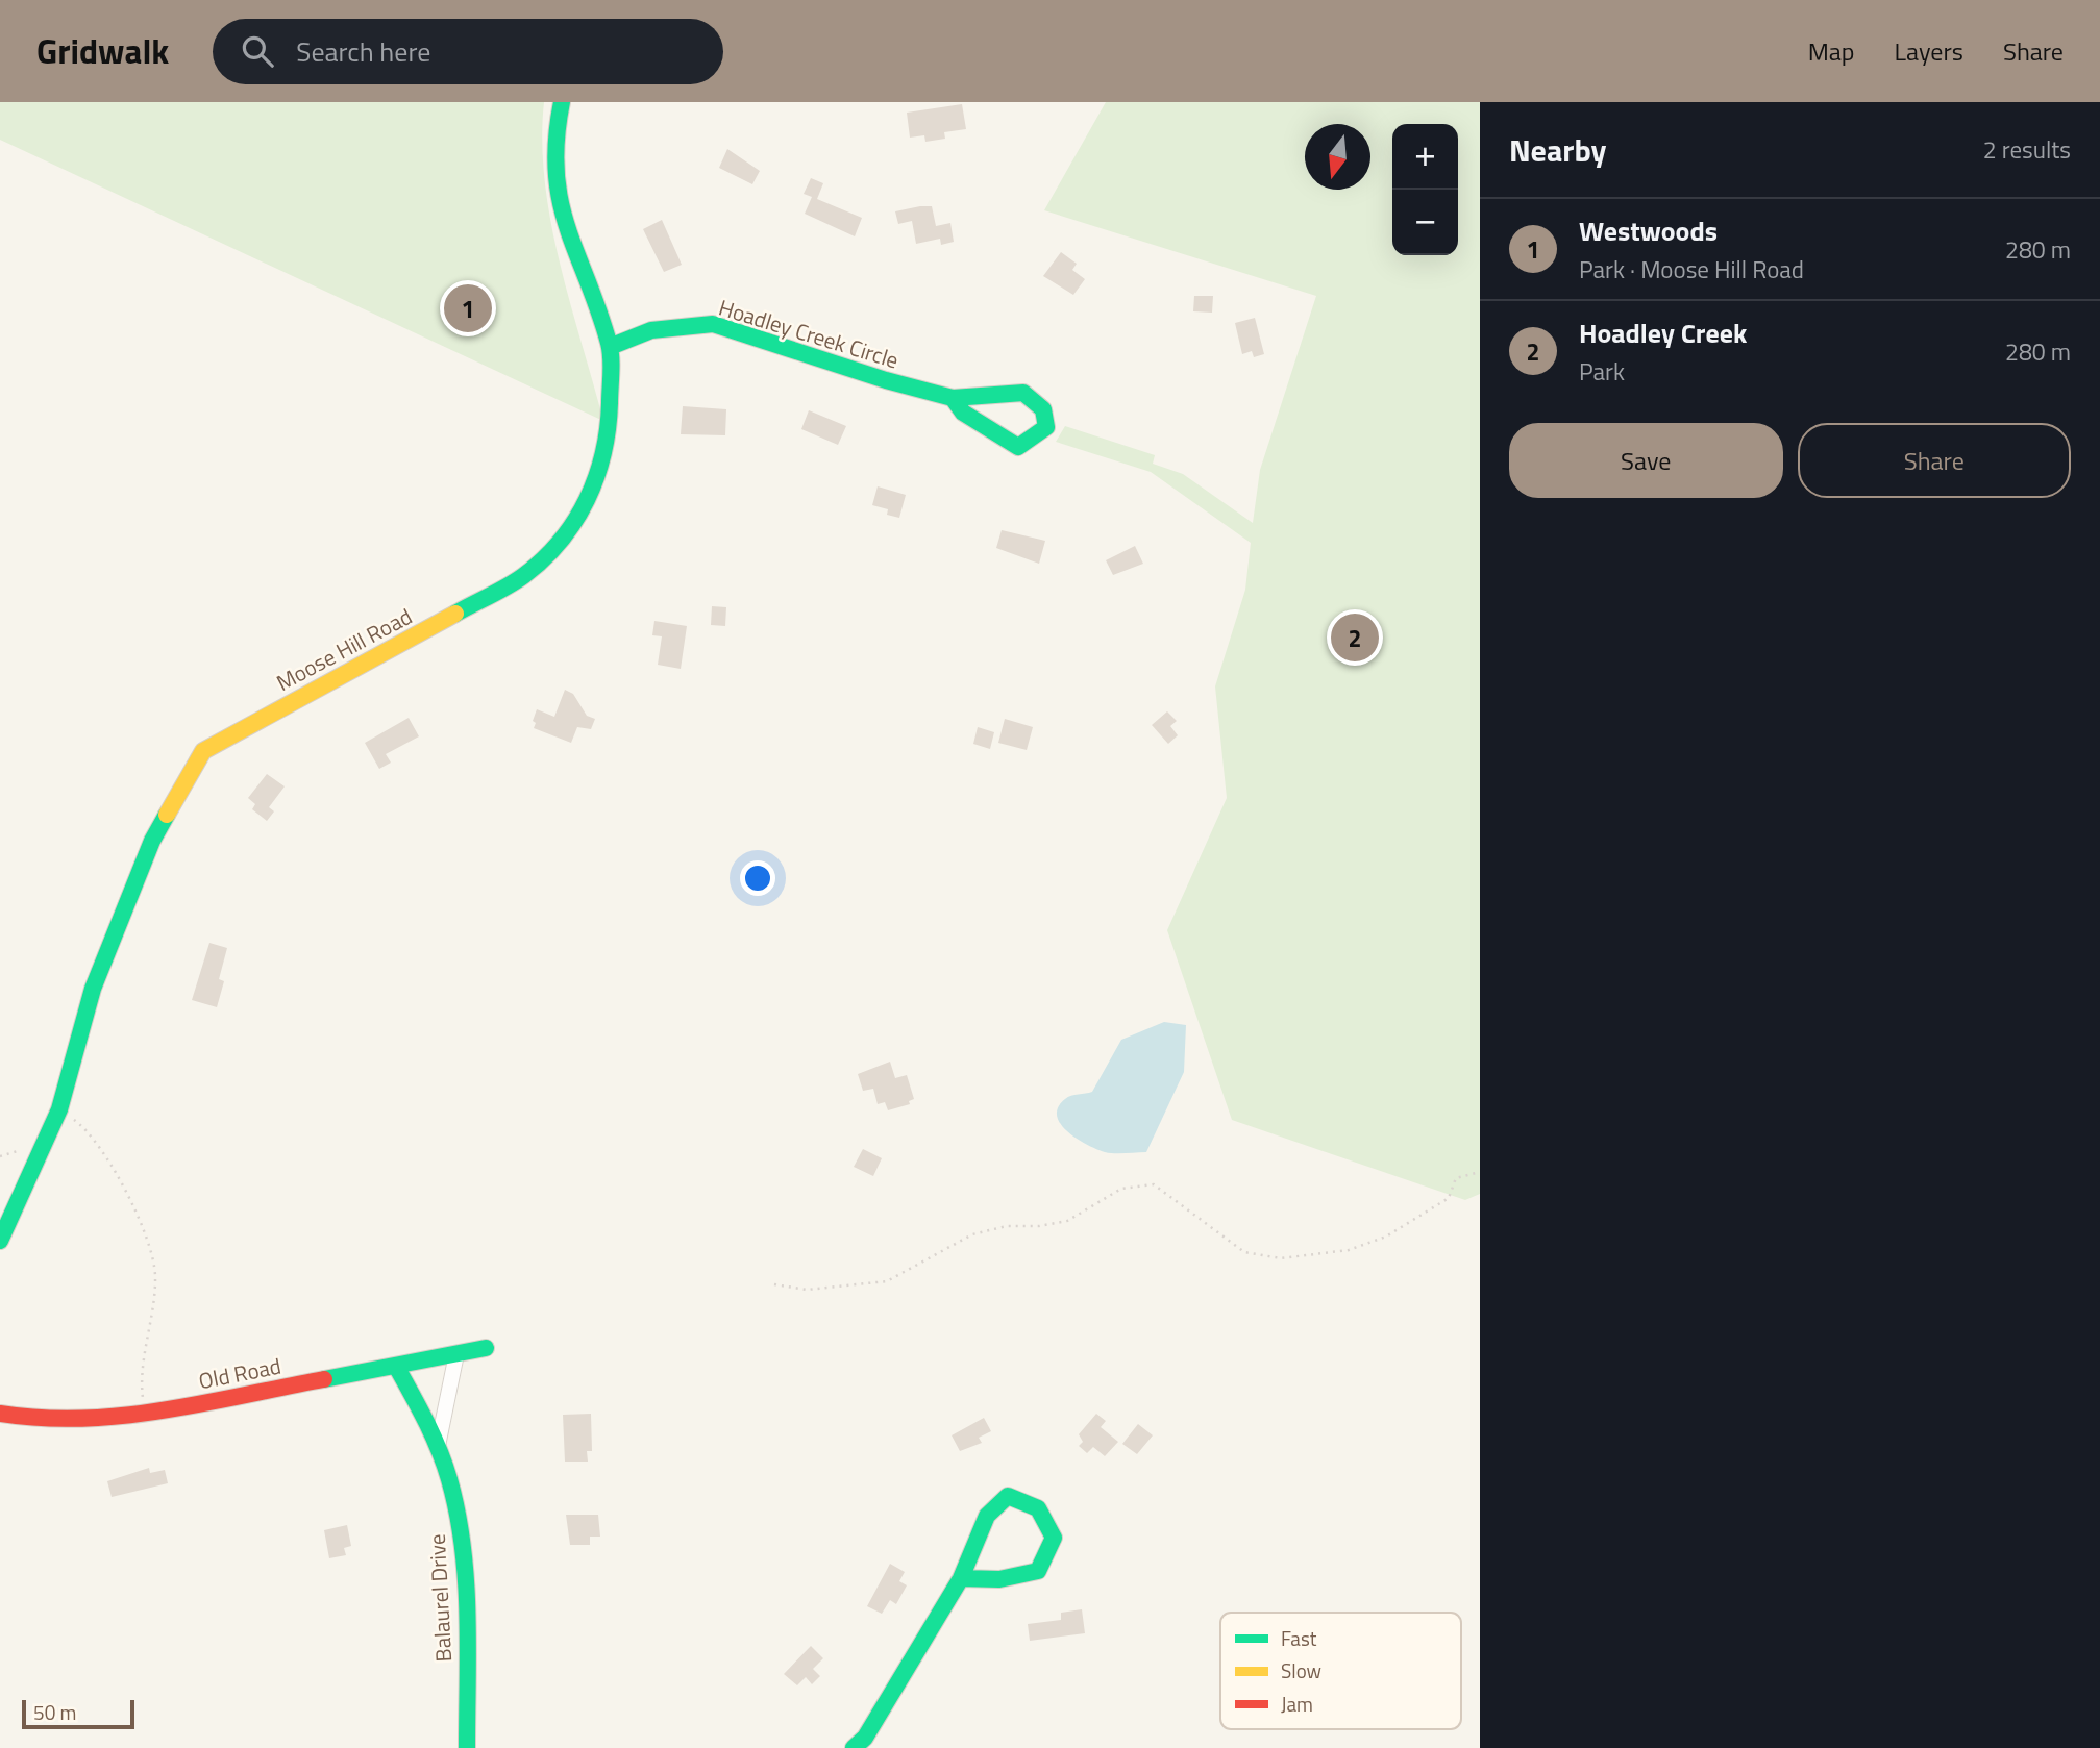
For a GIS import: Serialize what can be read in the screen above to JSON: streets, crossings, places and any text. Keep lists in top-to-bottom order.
{
  "streets": {
    "street": [
      "Hoadley Creek Circle",
      "Moose Hill Road",
      "Old Road",
      "Balaurel Drive"
    ]
  },
  "crossings": [
    ["Hoadley Creek Circle", "Moose Hill Road"],
    ["Old Road", "Balaurel Drive"]
  ],
  "legend": ["Fast", "Slow", "Jam"],
  "scale_bar": "50 m",
  "north": "bottom",
  "page": {
    "header": "Gridwalk",
    "search": "Search here",
    "nav": ["Map", "Layers", "Share"],
    "heading": ["Nearby", "2 results"],
    "map_buttons": ["+", "−"],
    "list": [
      {
        "mark": "1",
        "name": "Westwoods",
        "note": "Park · Moose Hill Road",
        "value": "280 m"
      },
      {
        "mark": "2",
        "name": "Hoadley Creek",
        "note": "Park",
        "value": "280 m"
      }
    ],
    "pins": ["1", "2"],
    "buttons": ["Save", "Share"],
    "scale": "50 m"
  }
}
